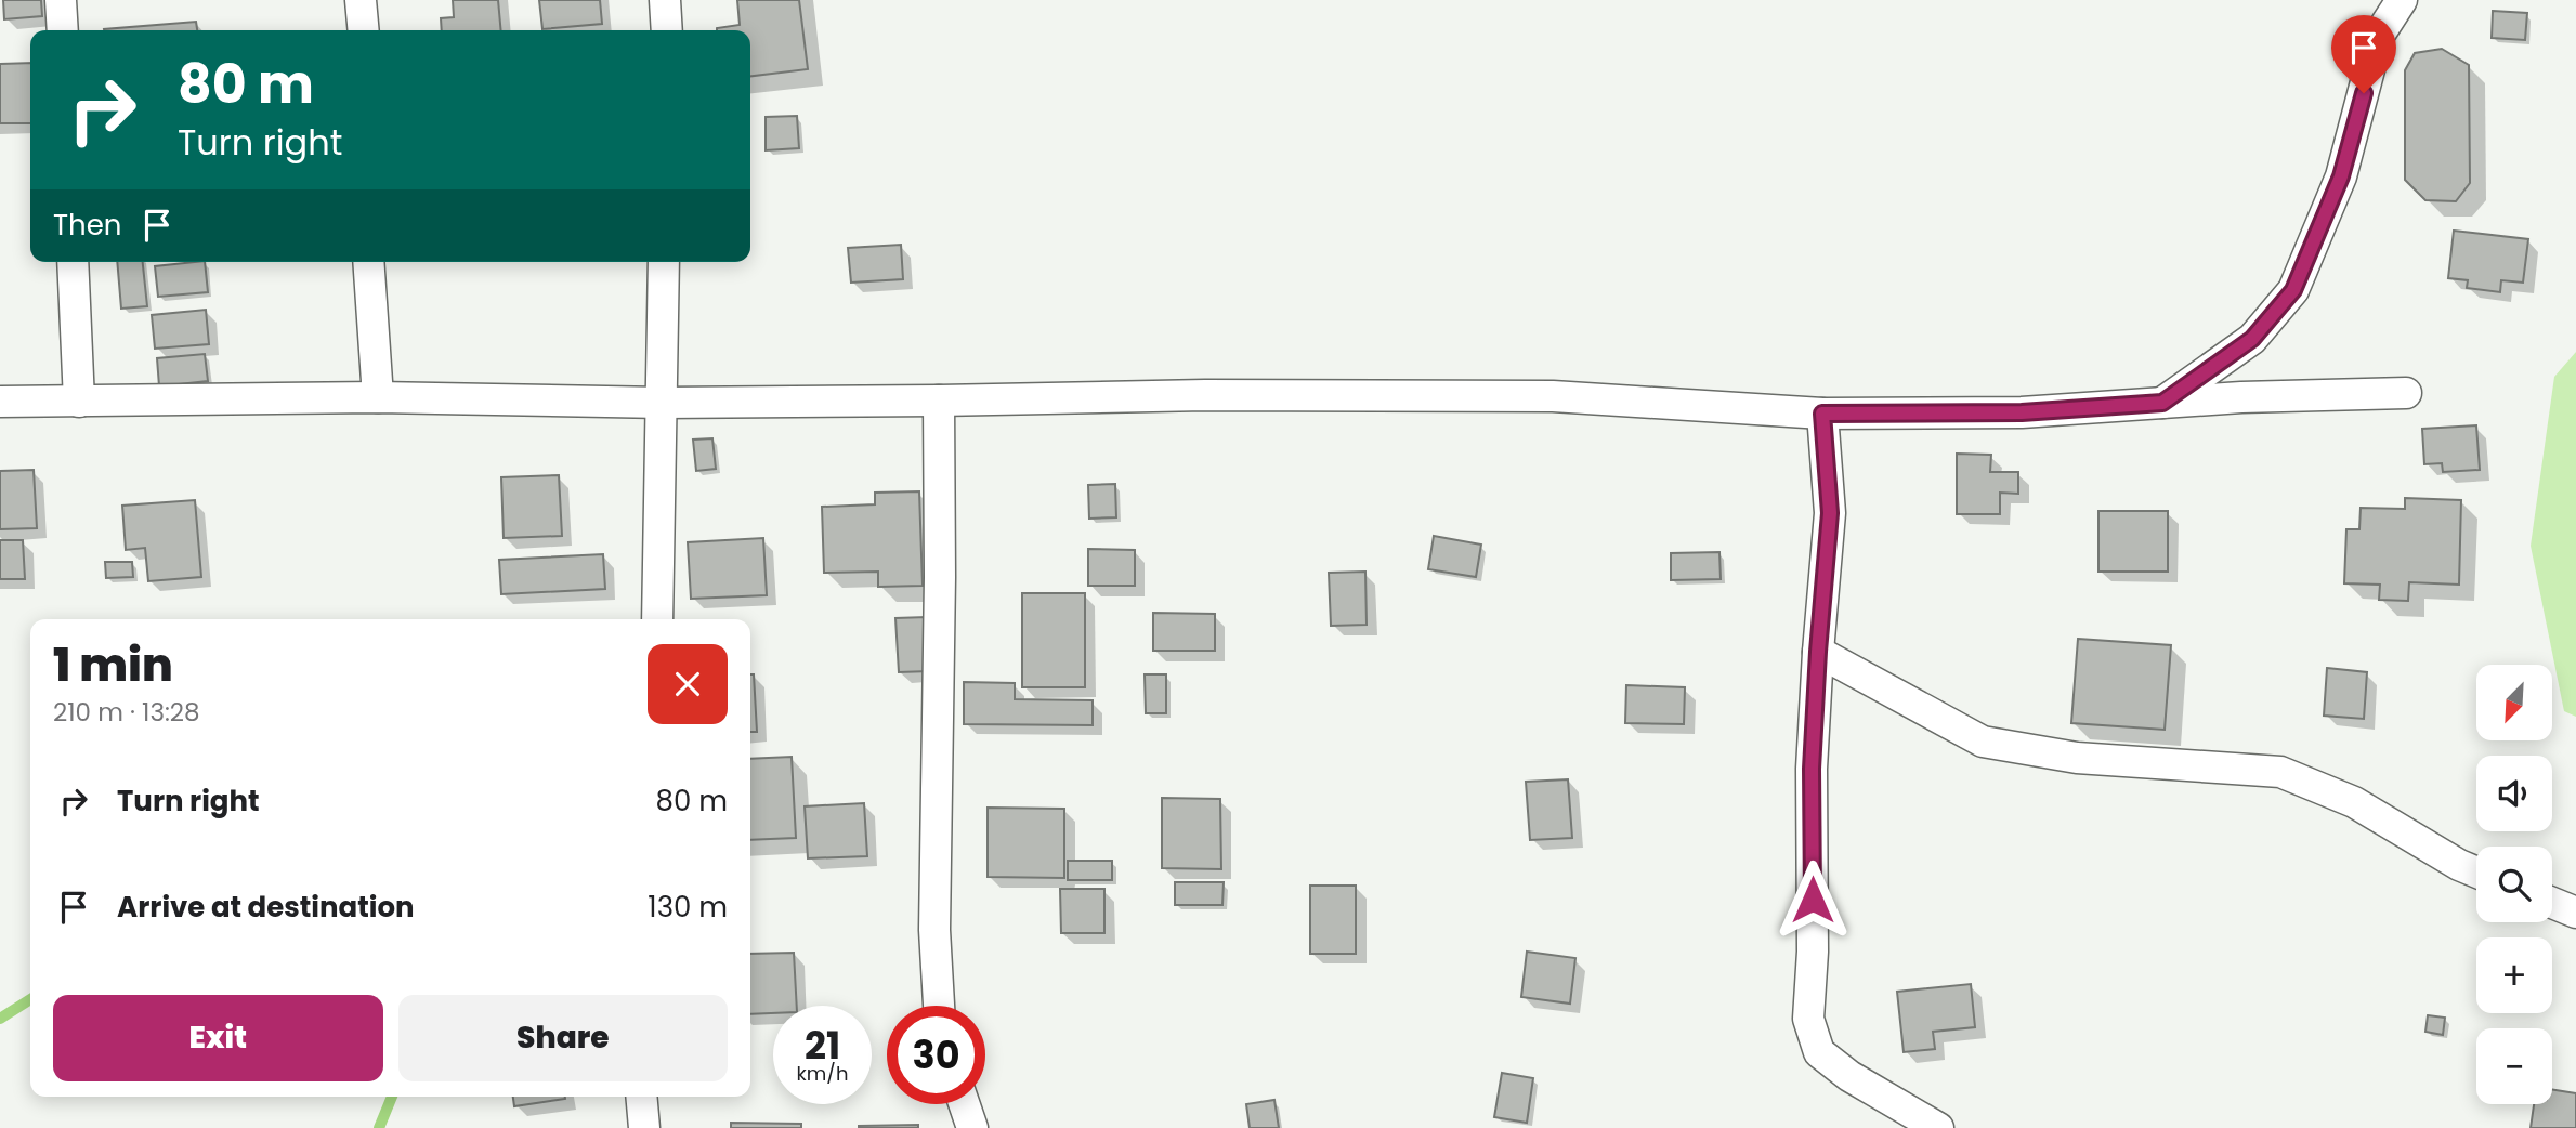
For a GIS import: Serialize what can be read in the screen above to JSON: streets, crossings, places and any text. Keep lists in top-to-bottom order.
{
  "north": "bottom left",
  "page": {
    "turn": ["80 m", "Turn right"],
    "then": "Then",
    "heading": ["1 min", "210 m · 13:28"],
    "map_buttons": ["+", "−"],
    "list": [
      {
        "name": "Turn right",
        "value": "80 m"
      },
      {
        "name": "Arrive at destination",
        "value": "130 m"
      }
    ],
    "buttons": ["Exit", "Share"],
    "speed": "21 km/h",
    "limit": "30"
  }
}
